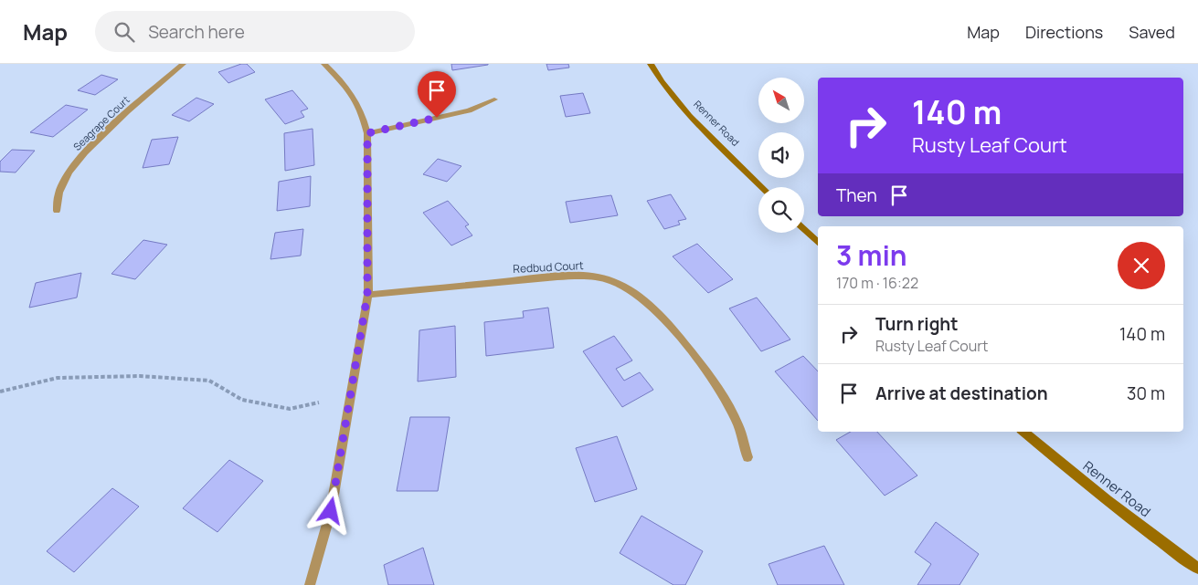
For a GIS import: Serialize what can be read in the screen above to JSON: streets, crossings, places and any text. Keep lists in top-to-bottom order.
{
  "streets": {
    "street": ["Seagrape Court", "Renner Road", "Redbud Court"]
  },
  "north": "top left",
  "page": {
    "header": "Map",
    "search": "Search here",
    "nav": ["Map", "Directions", "Saved"],
    "turn": ["140 m", "Rusty Leaf Court"],
    "then": "Then",
    "heading": ["3 min", "170 m · 16:22"],
    "list": [
      {
        "name": "Turn right",
        "note": "Rusty Leaf Court",
        "value": "140 m"
      },
      {
        "name": "Arrive at destination",
        "value": "30 m"
      }
    ]
  }
}
